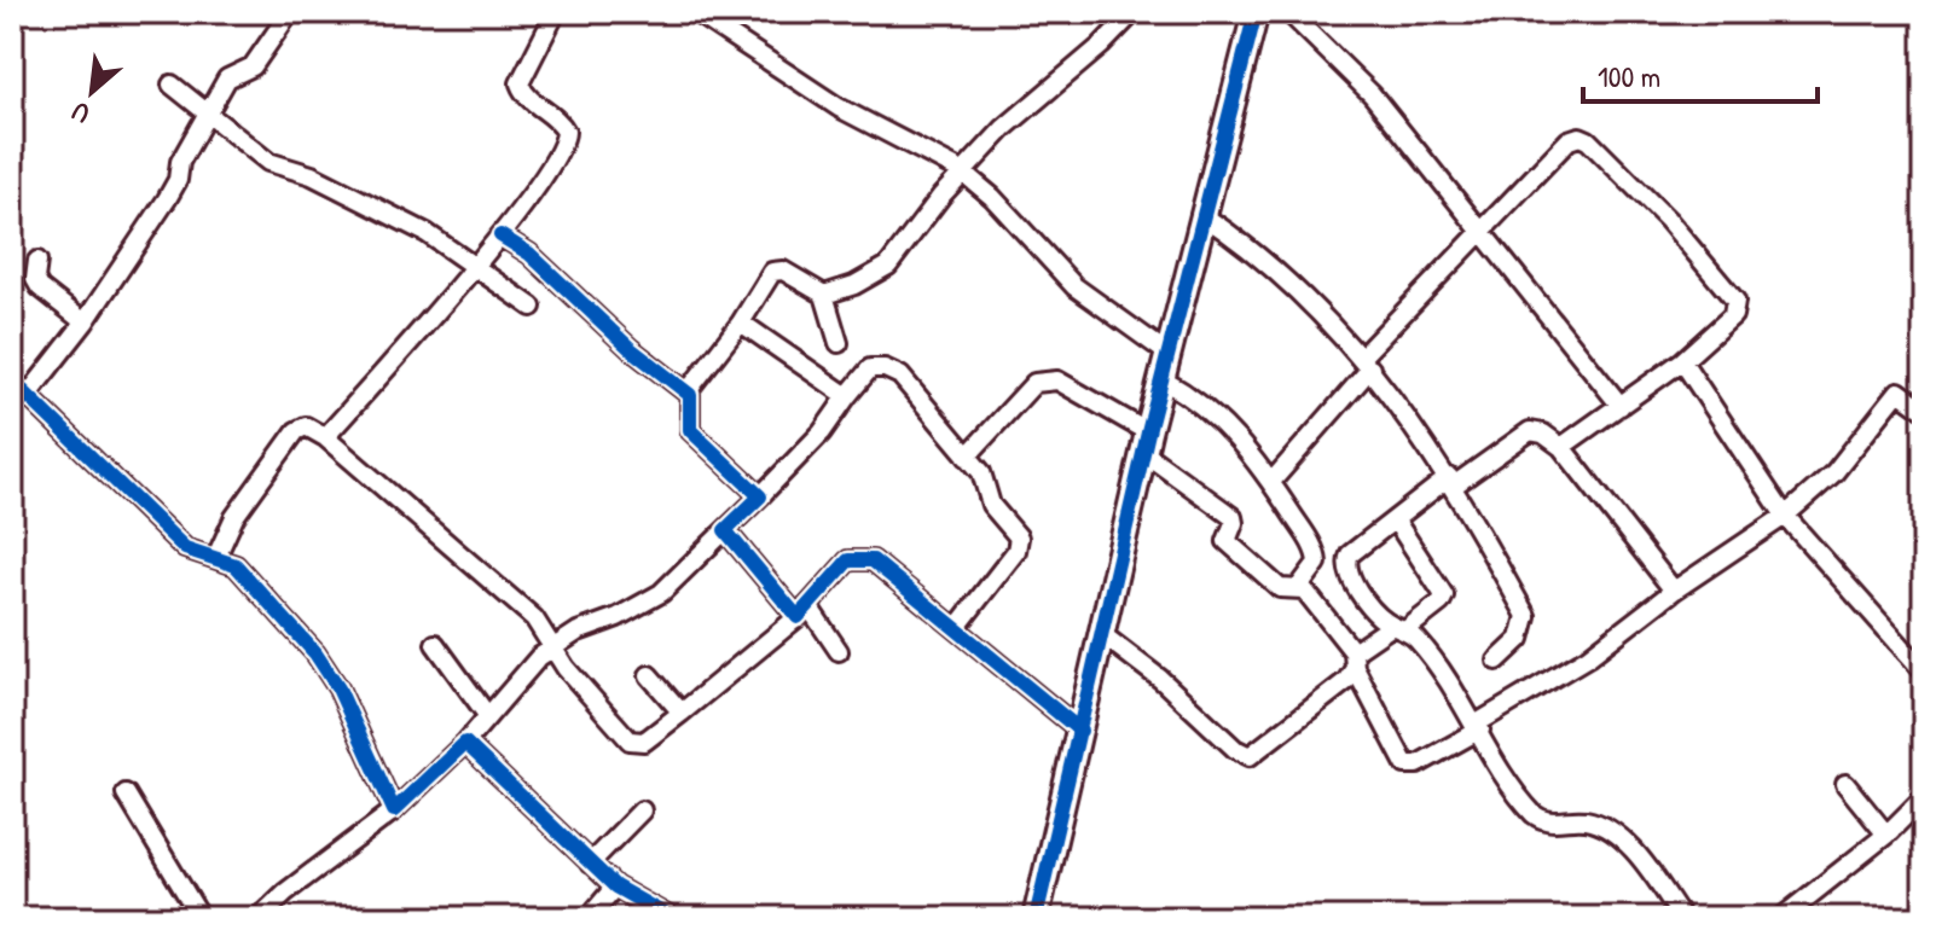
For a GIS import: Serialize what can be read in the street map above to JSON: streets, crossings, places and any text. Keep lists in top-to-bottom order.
{
  "scale_bar": "100 m",
  "north": "bottom left"
}
